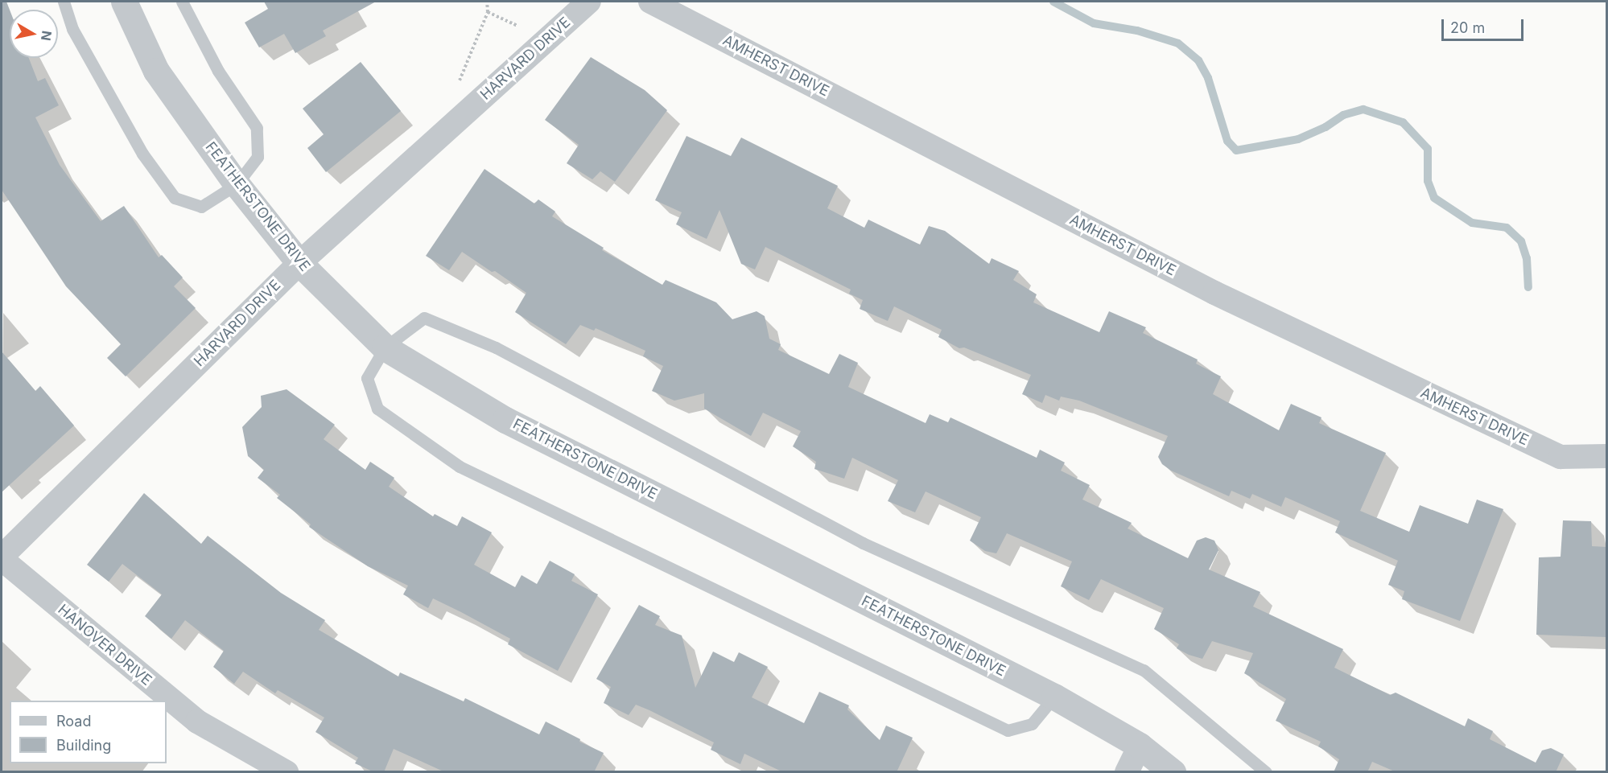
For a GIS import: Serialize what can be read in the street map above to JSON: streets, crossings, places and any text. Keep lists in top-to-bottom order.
{
  "streets": {
    "street": [
      "HARVARD DRIVE",
      "AMHERST DRIVE",
      "FEATHERSTONE DRIVE",
      "HANOVER DRIVE"
    ]
  },
  "crossings": [
    ["HARVARD DRIVE", "FEATHERSTONE DRIVE"],
    ["HARVARD DRIVE", "HANOVER DRIVE"]
  ],
  "legend": ["Road", "Building"],
  "scale_bar": "20 m",
  "north": "right"
}
